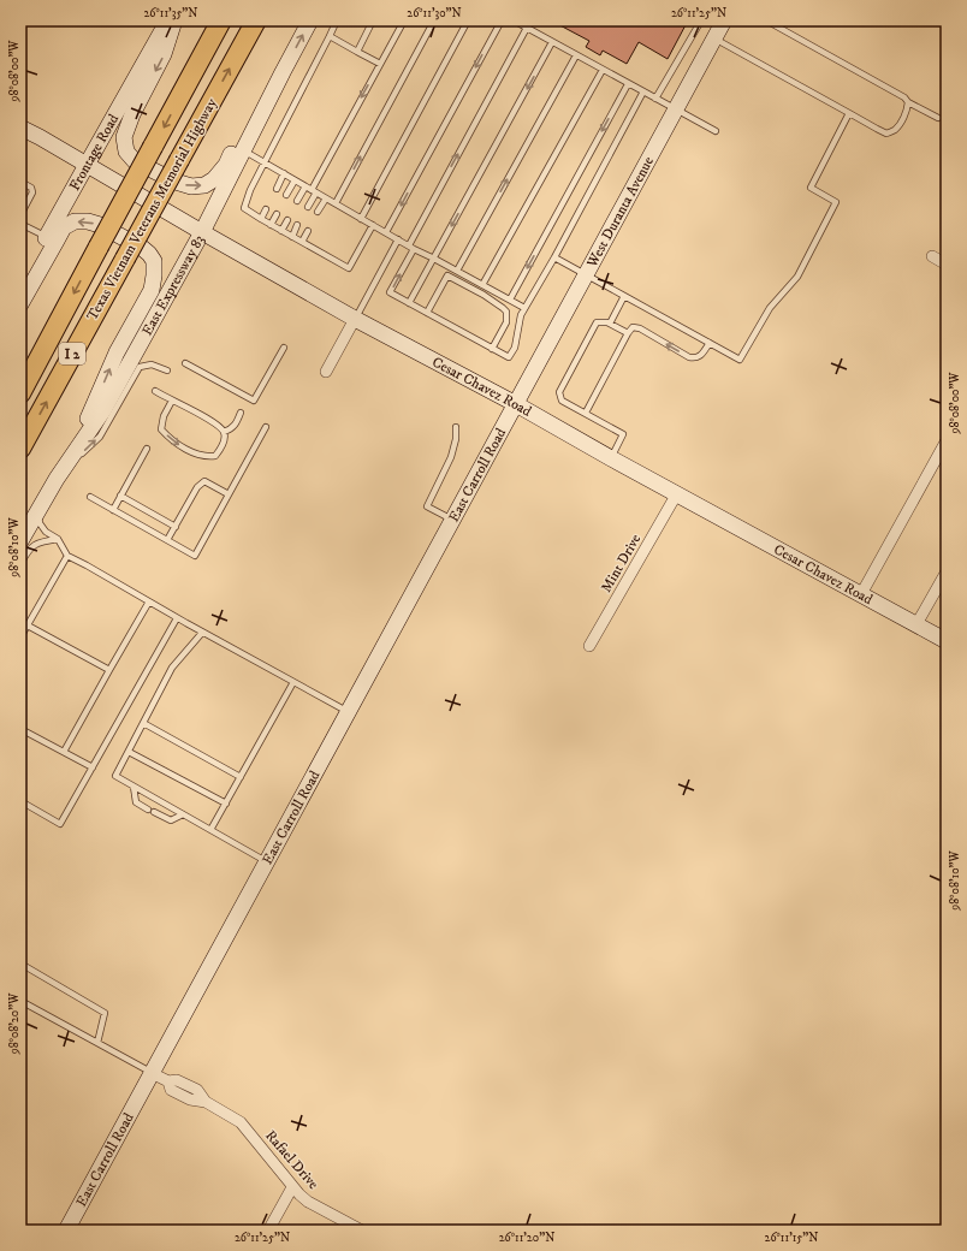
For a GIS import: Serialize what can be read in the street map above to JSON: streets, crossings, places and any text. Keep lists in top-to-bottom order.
{
  "streets": {
    "highway": ["Texas Vietnam Veterans Memorial Highway", "I 2"],
    "street": [
      "Frontage Road",
      "West Duranta Avenue",
      "East Expressway 83",
      "Cesar Chavez Road",
      "East Carroll Road",
      "Mint Drive",
      "Rafael Drive"
    ]
  },
  "crossings": [
    ["Frontage Road", "Cesar Chavez Road"],
    ["West Duranta Avenue", "Cesar Chavez Road"],
    ["West Duranta Avenue", "East Carroll Road"],
    ["East Expressway 83", "Cesar Chavez Road"],
    ["Cesar Chavez Road", "East Carroll Road"],
    ["Cesar Chavez Road", "Mint Drive"],
    ["East Carroll Road", "Rafael Drive"]
  ],
  "coordinates": [
    "26°11'35\"N",
    "26°11'30\"N",
    "26°11'25\"N",
    "98°08'00\"W",
    "98°08'10\"W",
    "98°08'20\"W",
    "26°11'20\"N",
    "26°11'15\"N"
  ]
}
